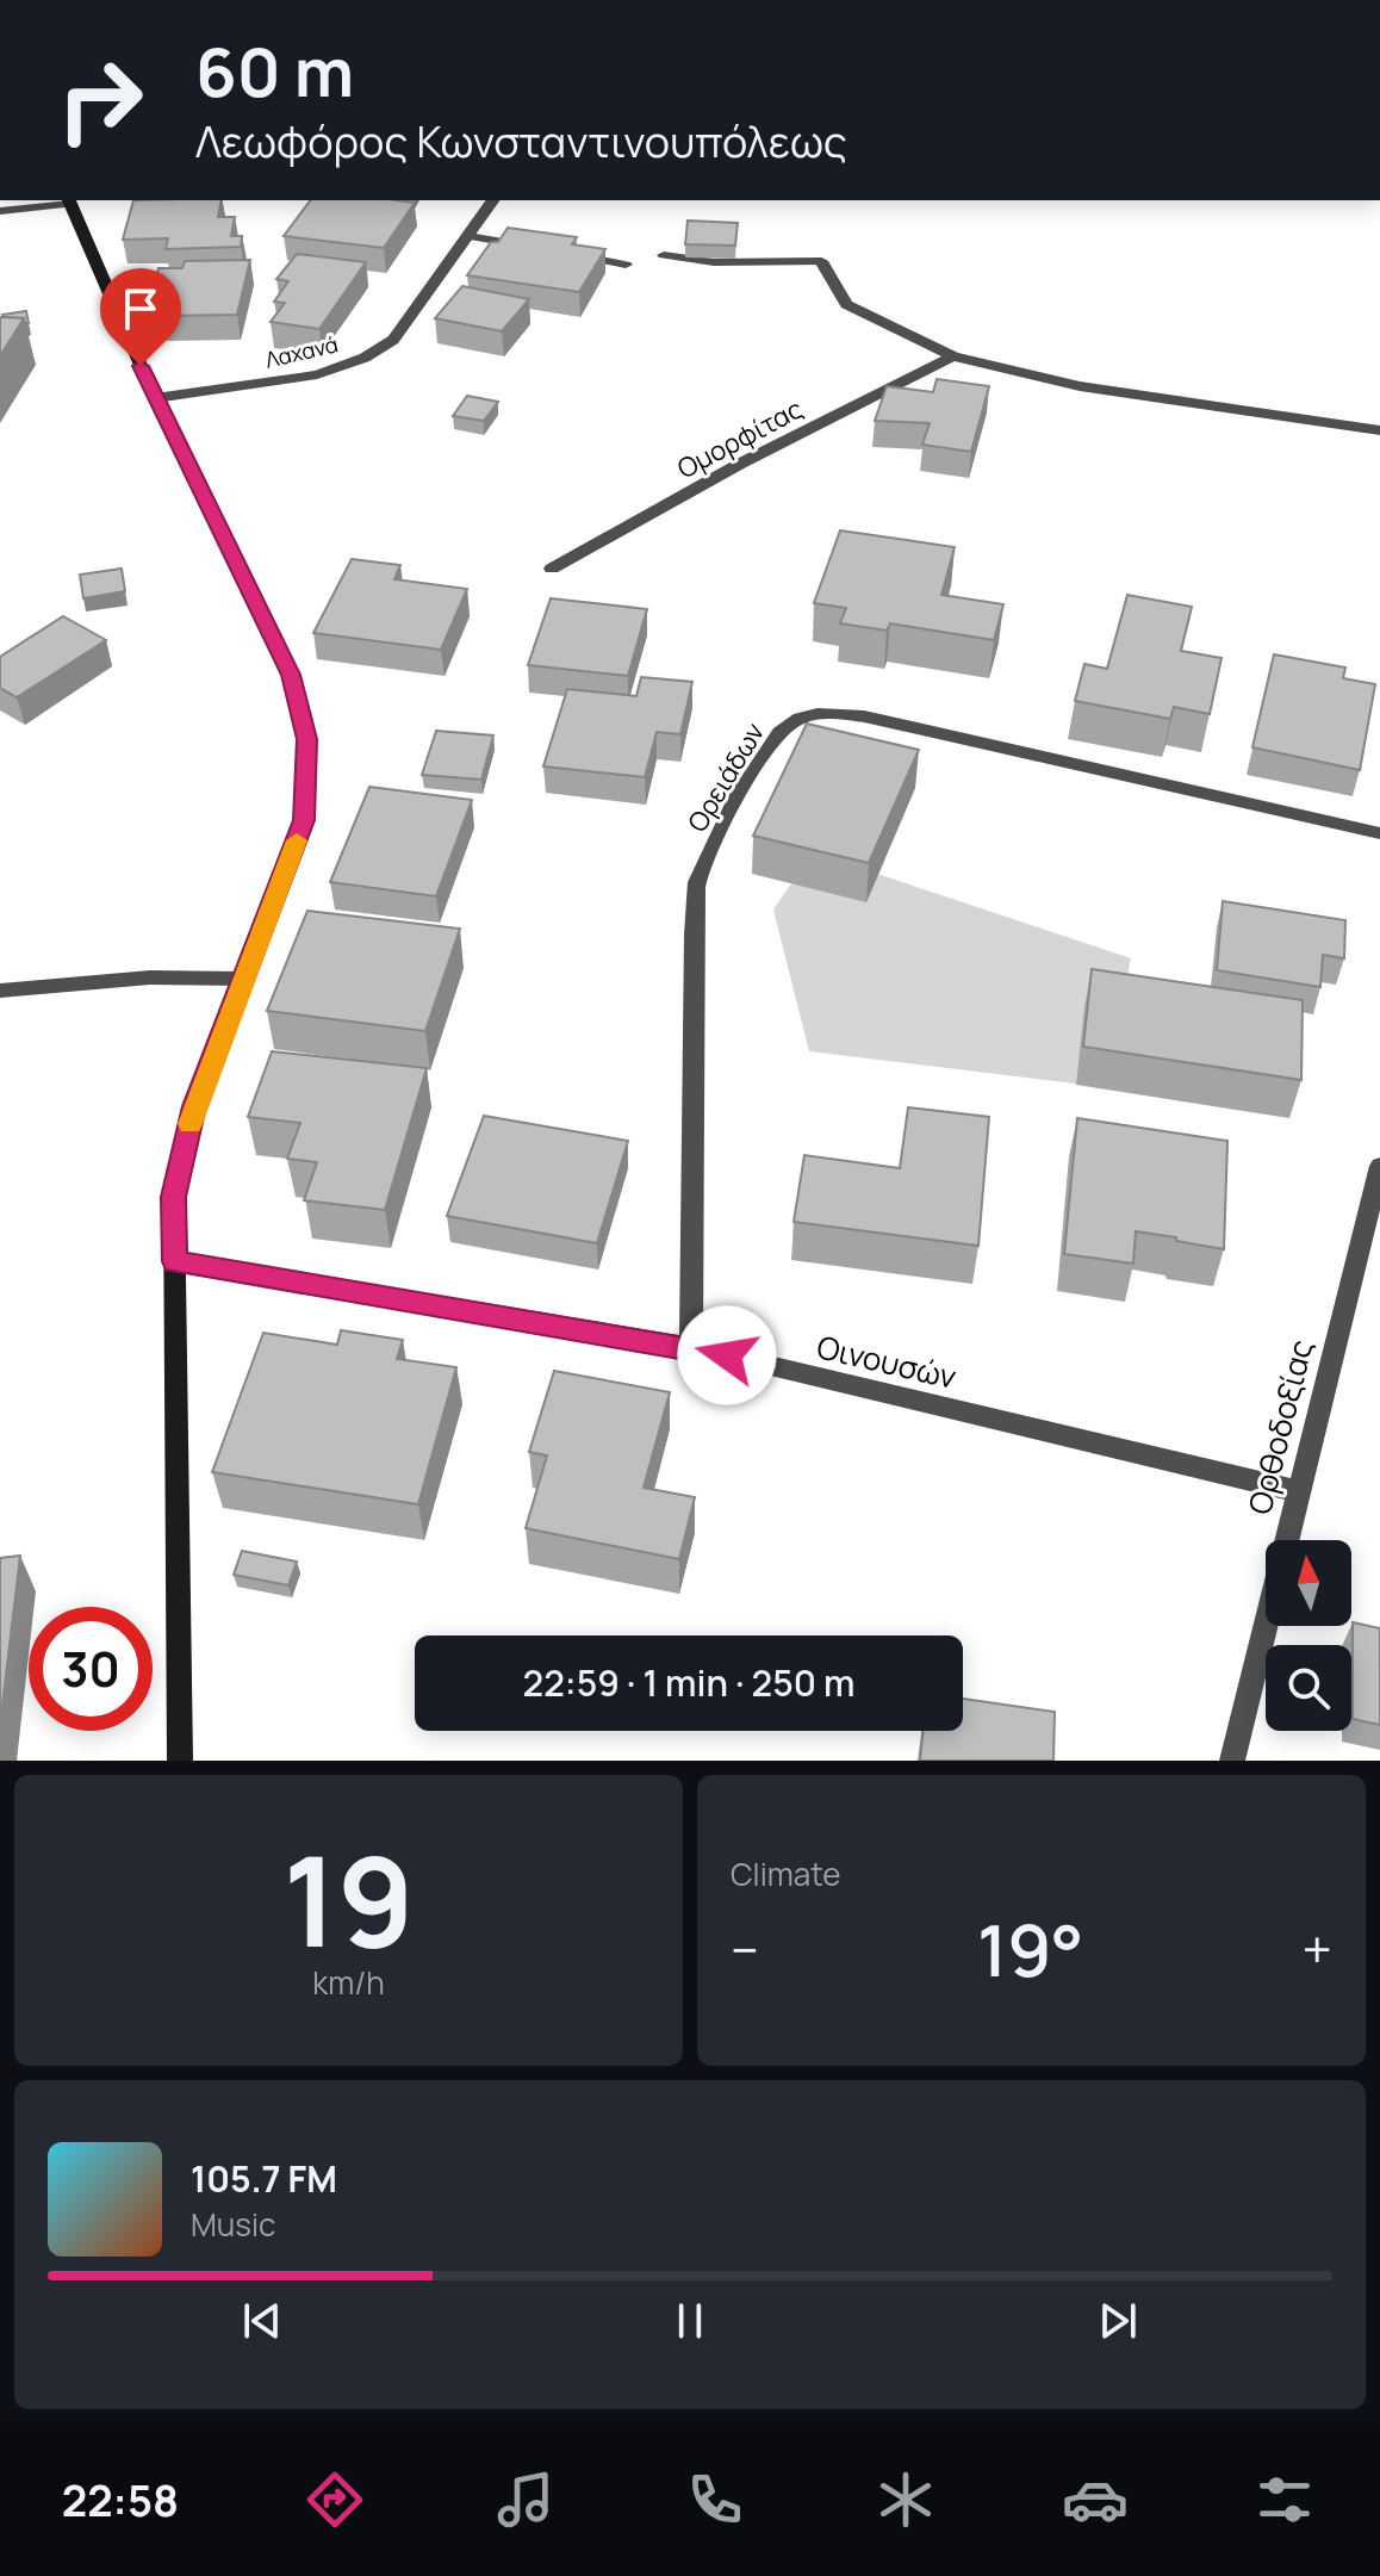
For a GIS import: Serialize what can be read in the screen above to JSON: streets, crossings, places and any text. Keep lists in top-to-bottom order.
{
  "streets": {
    "street": [
      "Λαχανά",
      "Ομορφίτας",
      "Ορειάδων",
      "Οινουσών",
      "Ορθοδοξίας"
    ]
  },
  "crossings": [
    ["Ορειάδων", "Οινουσών"],
    ["Οινουσών", "Ορθοδοξίας"]
  ],
  "north": "top",
  "page": {
    "turn": ["60 m", "Λεωφόρος Κωνσταντινουπόλεως"],
    "limit": "30",
    "trip": "22:59 · 1 min · 250 m",
    "tile": [
      ["19", "km/h"],
      "Climate"
    ],
    "heat": ["−", "19°", "+"],
    "song": ["105.7 FM", "Music"],
    "tabs": "22:58"
  }
}
